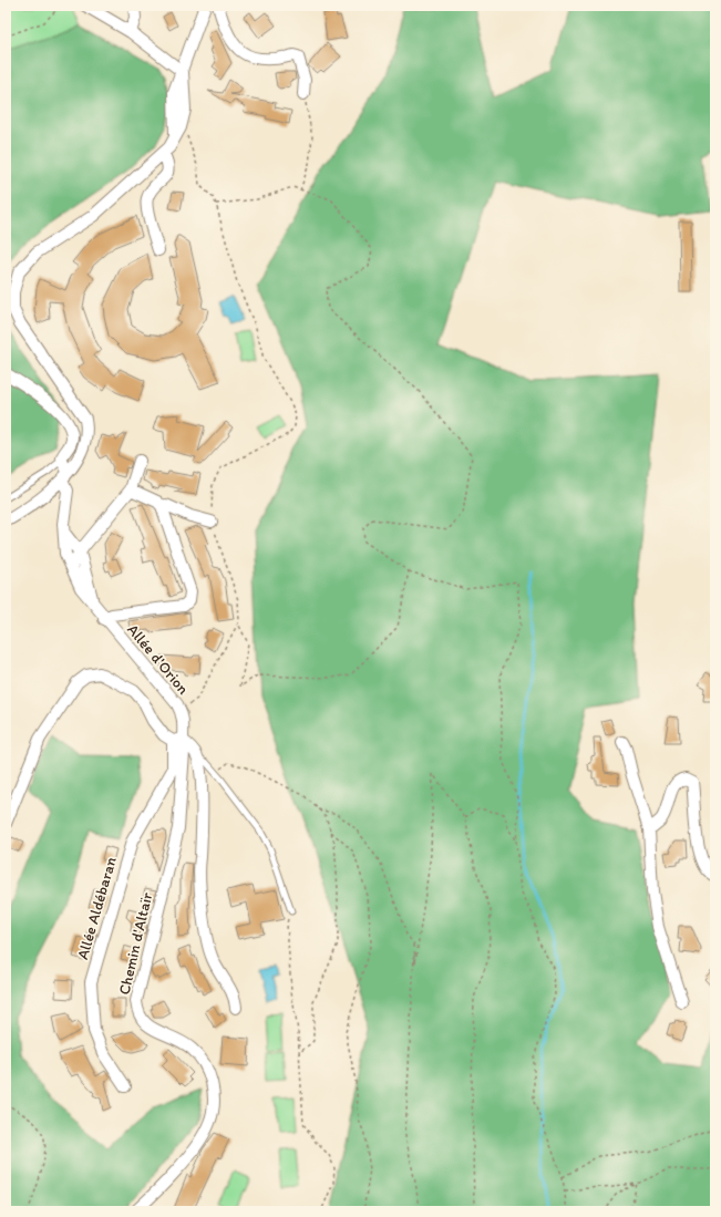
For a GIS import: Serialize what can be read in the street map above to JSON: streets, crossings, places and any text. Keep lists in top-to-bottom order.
{
  "streets": {
    "street": ["Allée d'Orion", "Allée Aldébaran", "Chemin d'Altaïr"]
  },
  "crossings": [
    ["Allée d'Orion", "Allée Aldébaran"],
    ["Allée d'Orion", "Chemin d'Altaïr"],
    ["Allée Aldébaran", "Chemin d'Altaïr"]
  ]
}
